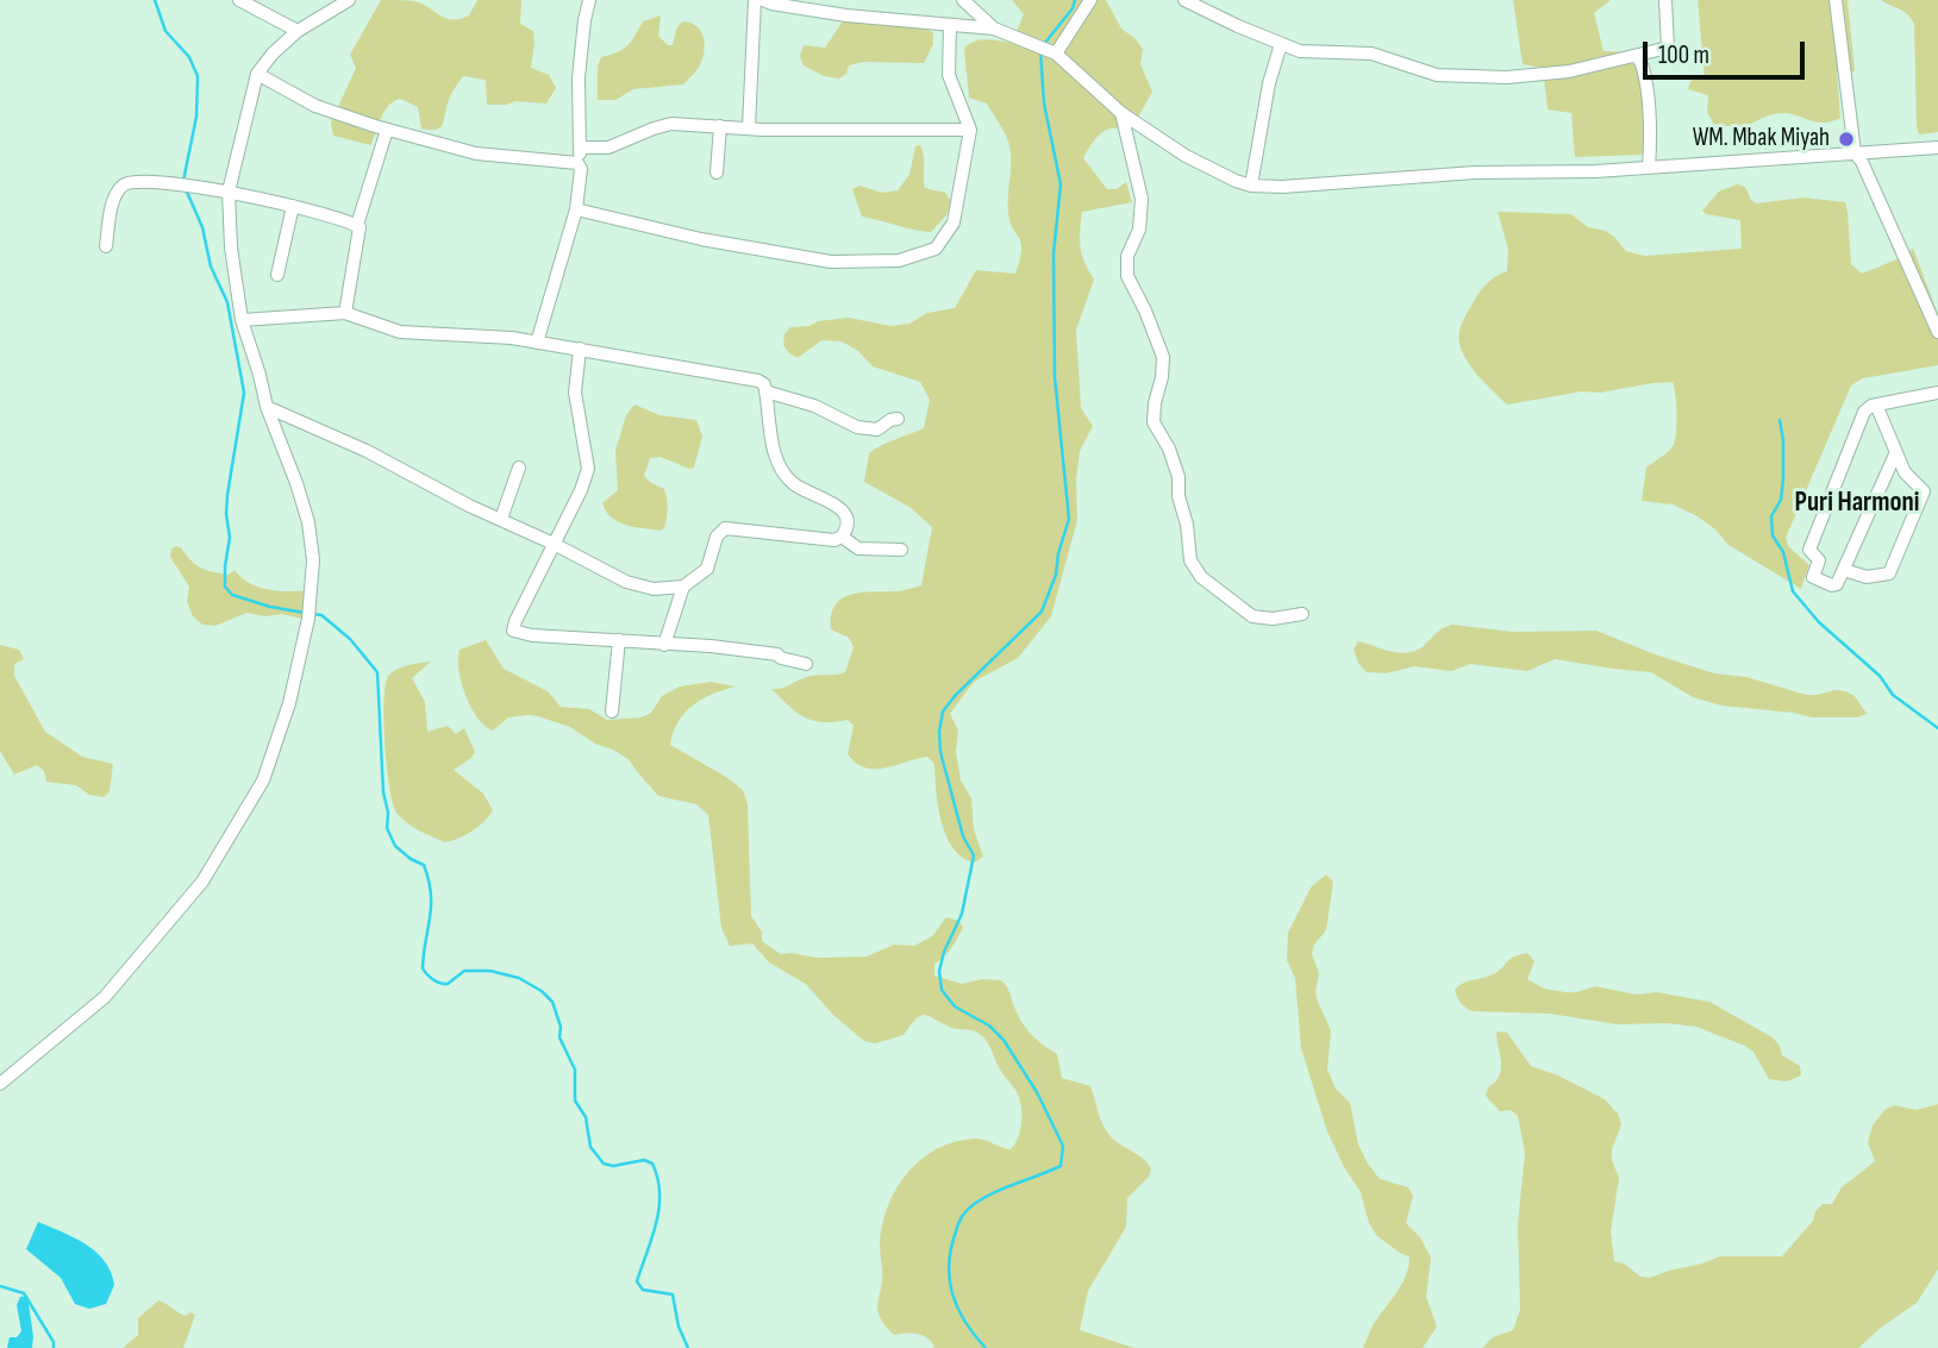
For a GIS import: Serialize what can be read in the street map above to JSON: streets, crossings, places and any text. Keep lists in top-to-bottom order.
{
  "districts": ["Puri Harmoni"],
  "places": ["WM. Mbak Miyah"],
  "scale_bar": "100 m"
}
